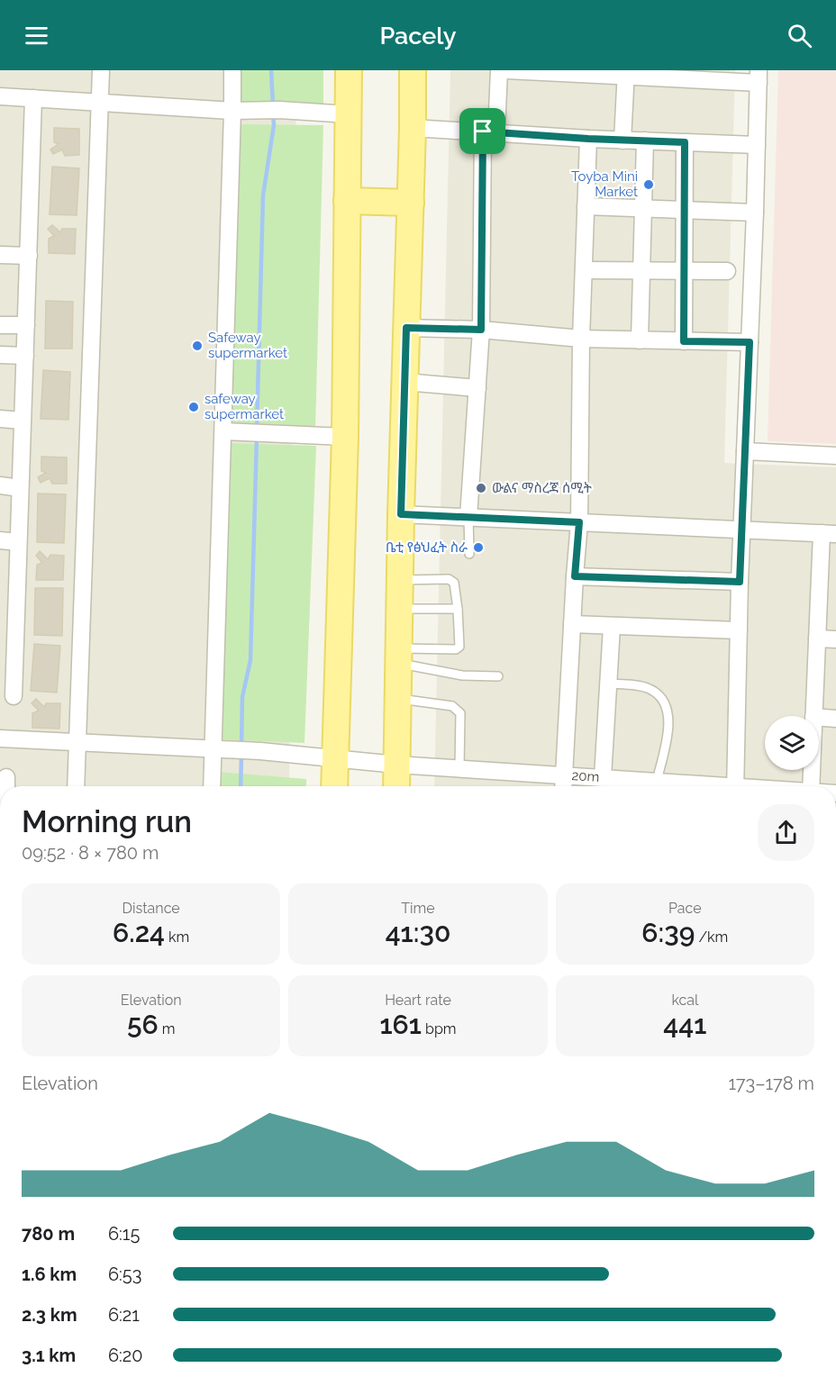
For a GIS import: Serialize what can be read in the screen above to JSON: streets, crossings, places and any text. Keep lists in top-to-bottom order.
{
  "streets": {
    "street": ["20m"]
  },
  "places": [
    "Toyba Mini Market",
    "Safeway supermarket",
    "safeway supermarket",
    "ውልና ማስረጃ ሰሚት",
    "ቤቲ የፅህፈት ስራ"
  ],
  "page": {
    "header": "Pacely",
    "heading": ["Morning run", "09:52 · 8 × 780 m"],
    "stats": [
      ["Distance", "6.24 km"],
      ["Time", "41:30"],
      ["Pace", "6:39 /km"],
      ["Elevation", "56 m"],
      ["Heart rate", "161 bpm"],
      ["kcal", "441"]
    ],
    "chart": ["Elevation", "173–178 m"],
    "list": [
      {
        "name": "780 m",
        "note": "6:15"
      },
      {
        "name": "1.6 km",
        "note": "6:53"
      },
      {
        "name": "2.3 km",
        "note": "6:21"
      },
      {
        "name": "3.1 km",
        "note": "6:20"
      }
    ]
  }
}
